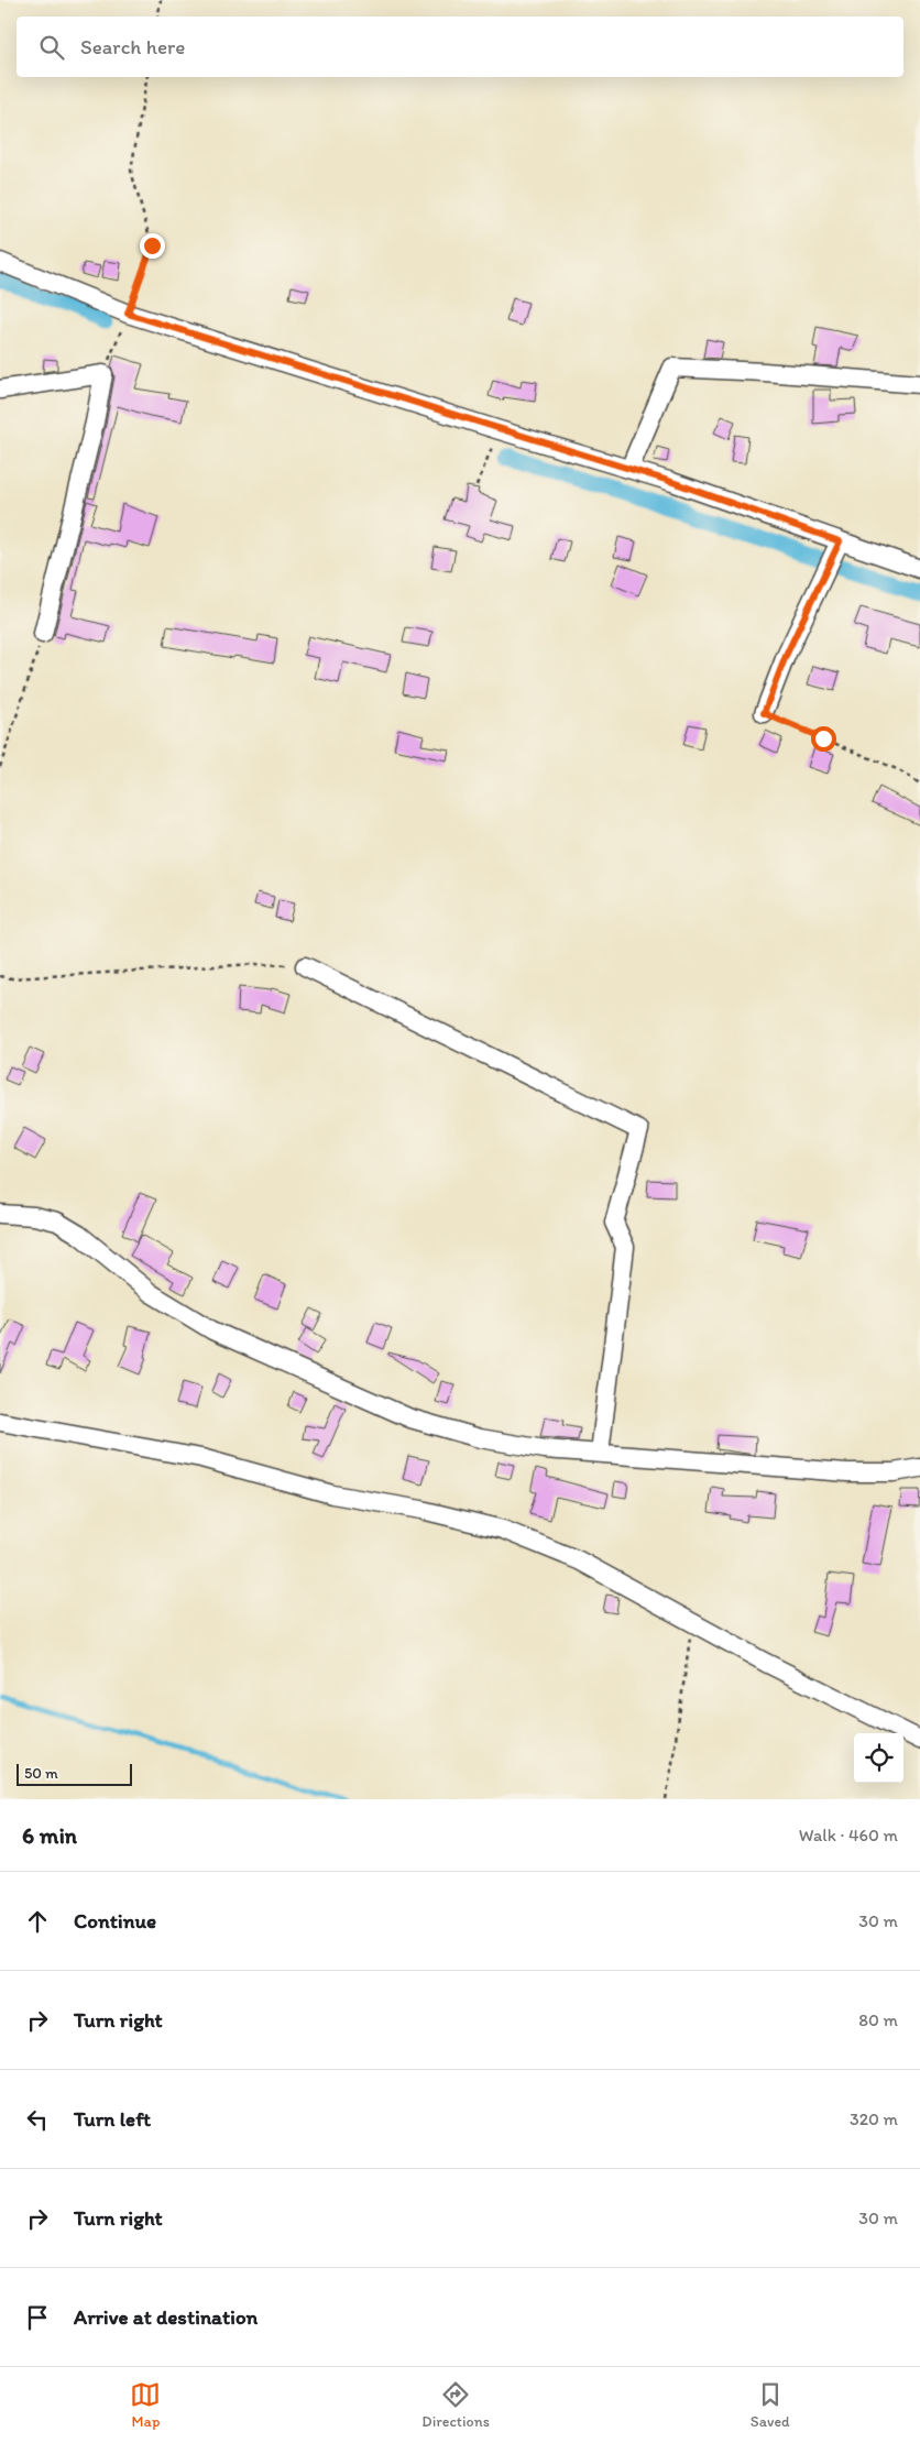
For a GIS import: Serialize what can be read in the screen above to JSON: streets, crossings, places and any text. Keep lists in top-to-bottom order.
{
  "scale_bar": "50 m",
  "page": {
    "search": "Search here",
    "scale": "50 m",
    "heading": ["6 min", "Walk · 460 m"],
    "list": [
      ["Continue", "30 m"],
      ["Turn right", "80 m"],
      ["Turn left", "320 m"],
      ["Turn right", "30 m"],
      "Arrive at destination"
    ],
    "nav": ["Map", "Directions", "Saved"]
  }
}
